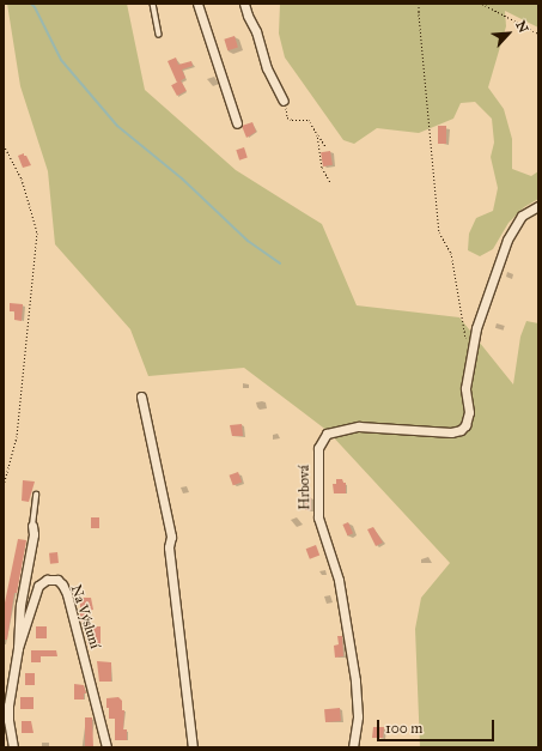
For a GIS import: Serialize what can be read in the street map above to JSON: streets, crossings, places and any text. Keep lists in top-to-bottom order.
{
  "streets": {
    "street": ["Hrbová", "Na Výsluní"]
  },
  "scale_bar": "100 m",
  "north": "top right"
}
